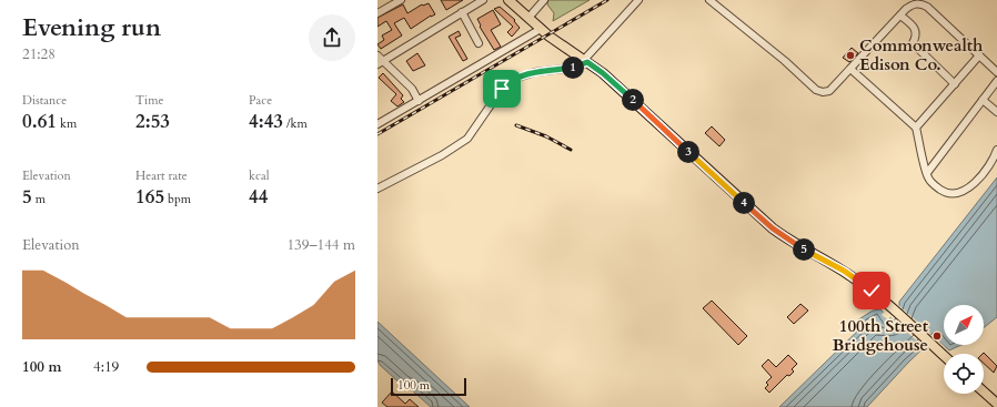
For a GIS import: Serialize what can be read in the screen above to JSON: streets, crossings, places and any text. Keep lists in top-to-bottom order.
{
  "places": ["Commonwealth Edison Co.", "100th Street Bridgehouse"],
  "scale_bar": "100 m",
  "north": "top right",
  "page": {
    "heading": ["Evening run", "21:28"],
    "pins": [
      "1",
      "2",
      "3",
      "4",
      "5"
    ],
    "stats": [
      ["Distance", "0.61 km"],
      ["Time", "2:53"],
      ["Pace", "4:43 /km"],
      ["Elevation", "5 m"],
      ["Heart rate", "165 bpm"],
      ["kcal", "44"]
    ],
    "chart": ["Elevation", "139–144 m"],
    "list": [
      {
        "name": "100 m",
        "note": "4:19"
      }
    ],
    "scale": "100 m"
  }
}
